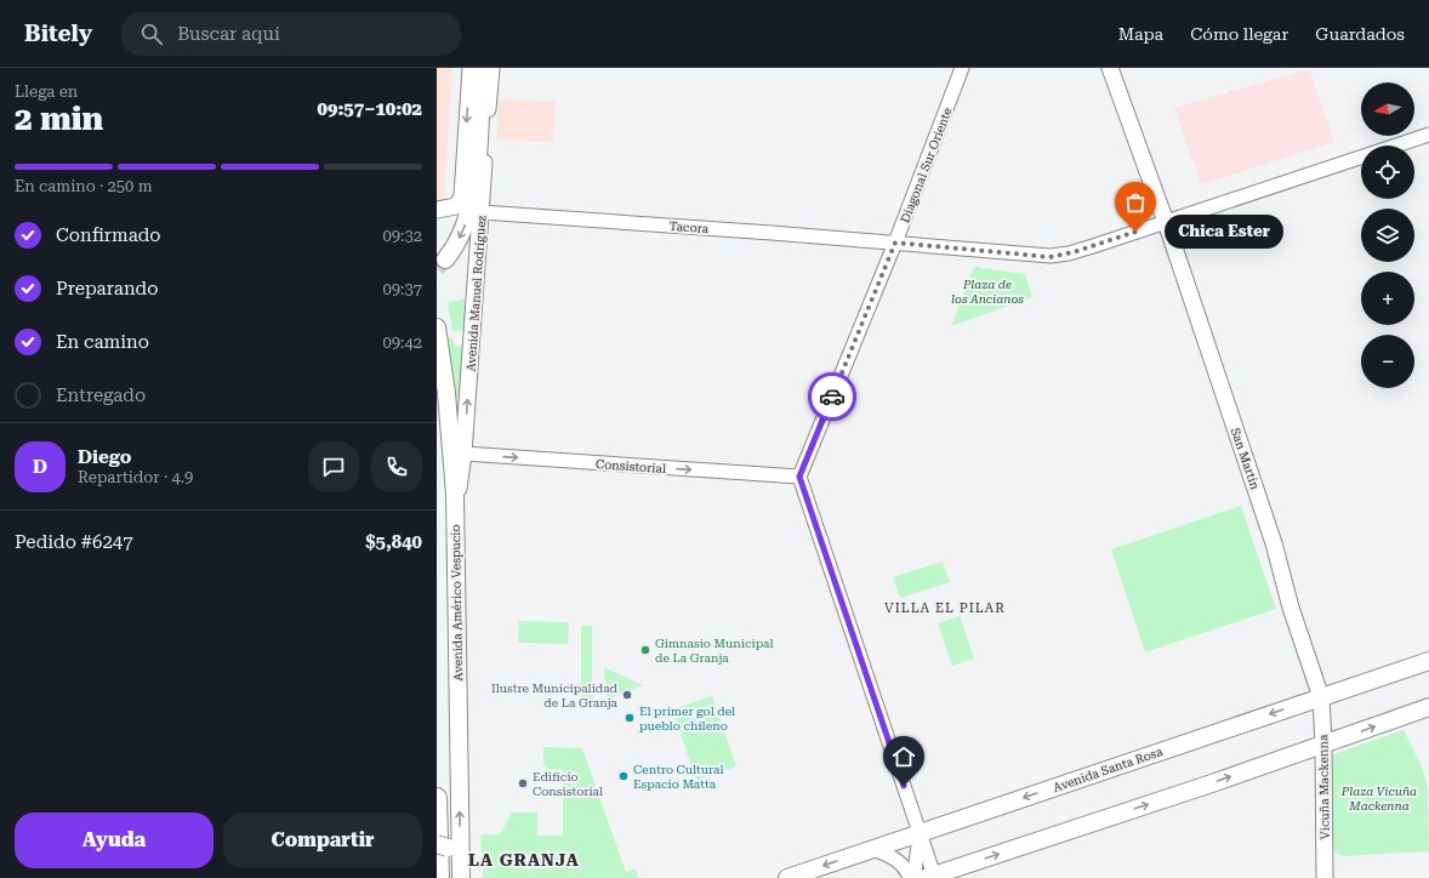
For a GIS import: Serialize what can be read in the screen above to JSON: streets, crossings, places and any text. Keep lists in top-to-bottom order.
{
  "streets": {
    "main road": [
      "Avenida Manuel Rodríguez",
      "San Martín",
      "Avenida Américo Vespucio",
      "Avenida Santa Rosa",
      "Vicuña Mackenna"
    ],
    "street": ["Diagonal Sur Oriente", "Tacora", "Consistorial"]
  },
  "crossings": [
    ["Diagonal Sur Oriente", "Tacora"],
    ["Diagonal Sur Oriente", "Consistorial"],
    ["Tacora", "Avenida Manuel Rodríguez"],
    ["Tacora", "San Martín"],
    ["Avenida Manuel Rodríguez", "Consistorial"],
    ["Avenida Manuel Rodríguez", "Avenida Américo Vespucio"],
    ["San Martín", "Avenida Santa Rosa"],
    ["San Martín", "Vicuña Mackenna"],
    ["Avenida Santa Rosa", "Vicuña Mackenna"]
  ],
  "one_way": ["Avenida Manuel Rodríguez", "Consistorial", "Avenida Américo Vespucio"],
  "districts": ["VILLA EL PILAR", "LA GRANJA"],
  "parks": ["Plaza de los Ancianos", "Plaza Vicuña Mackenna"],
  "places": [
    "Chica Ester",
    "Gimnasio Municipal de La Granja",
    "Ilustre Municipalidad de La Granja",
    "El primer gol del pueblo chileno",
    "Centro Cultural Espacio Matta",
    "Edificio Consistorial"
  ],
  "north": "left",
  "page": {
    "header": "Bitely",
    "search": "Buscar aquí",
    "nav": ["Mapa", "Cómo llegar", "Guardados"],
    "heading": ["2 min", "Llega en", "09:57–10:02"],
    "panel": [
      "Diego",
      "Repartidor · 4.9",
      "Pedido #6247",
      "$5,840"
    ],
    "map_buttons": ["+", "−"],
    "bar": "En camino · 250 m",
    "list": [
      ["Confirmado", "09:32"],
      ["Preparando", "09:37"],
      ["En camino", "09:42"],
      "Entregado"
    ],
    "bubble": "Chica Ester",
    "round": "D",
    "buttons": ["Ayuda", "Compartir"]
  }
}
